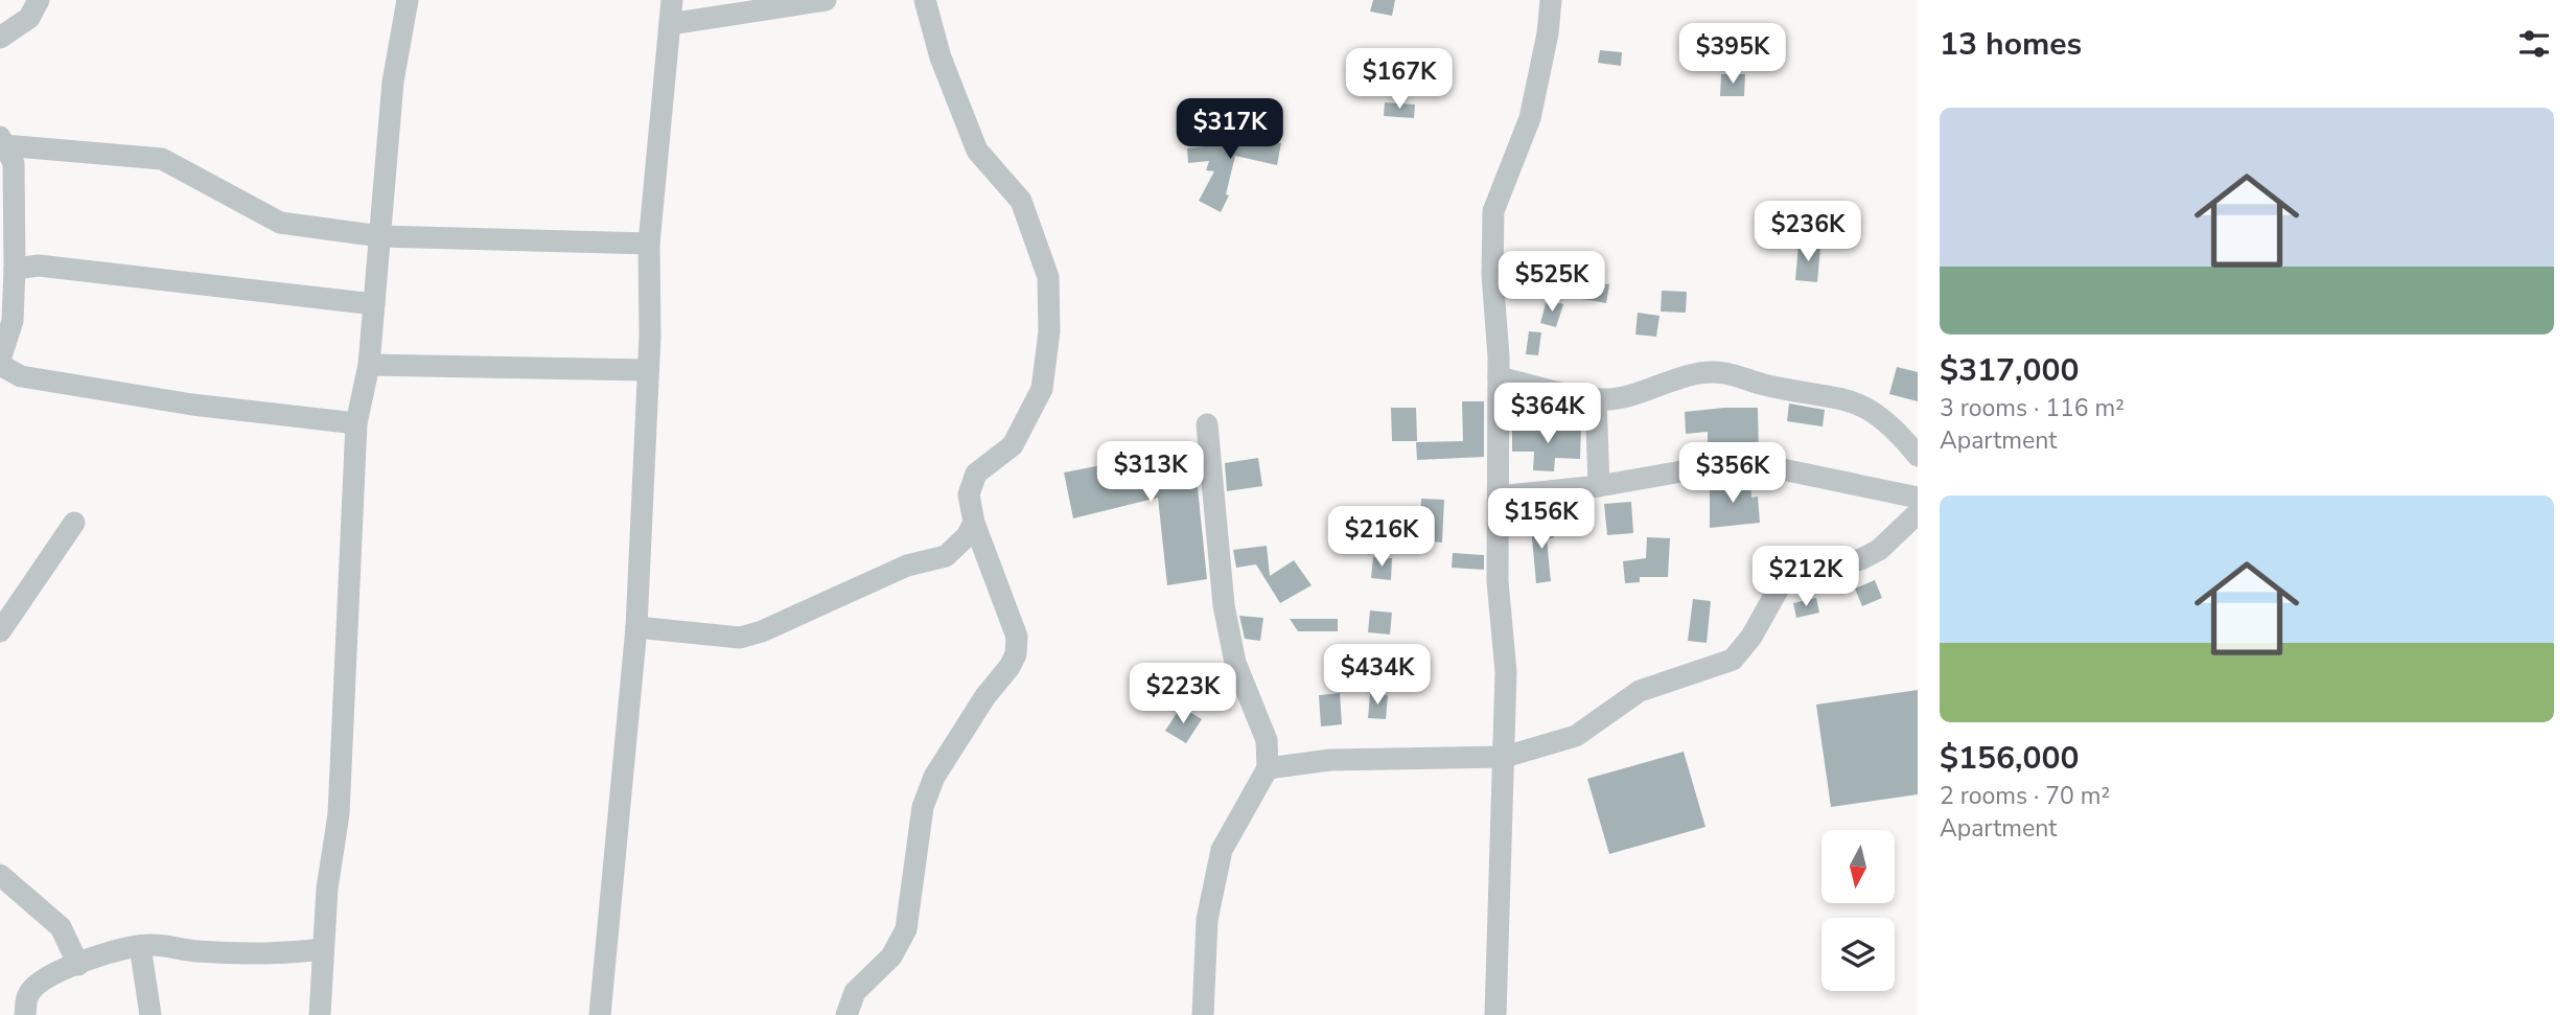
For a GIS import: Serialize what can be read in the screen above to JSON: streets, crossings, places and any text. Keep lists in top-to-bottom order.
{
  "north": "bottom",
  "page": {
    "heading": "13 homes",
    "price": [
      "$395K",
      "$167K",
      "$317K",
      "$236K",
      "$525K",
      "$364K",
      "$313K",
      "$356K",
      "$156K",
      "$216K",
      "$212K",
      "$434K",
      "$223K"
    ],
    "list": [
      {
        "name": "$317,000",
        "note": "3 rooms · 116 m² · Apartment"
      },
      {
        "name": "$156,000",
        "note": "2 rooms · 70 m² · Apartment"
      }
    ]
  }
}
